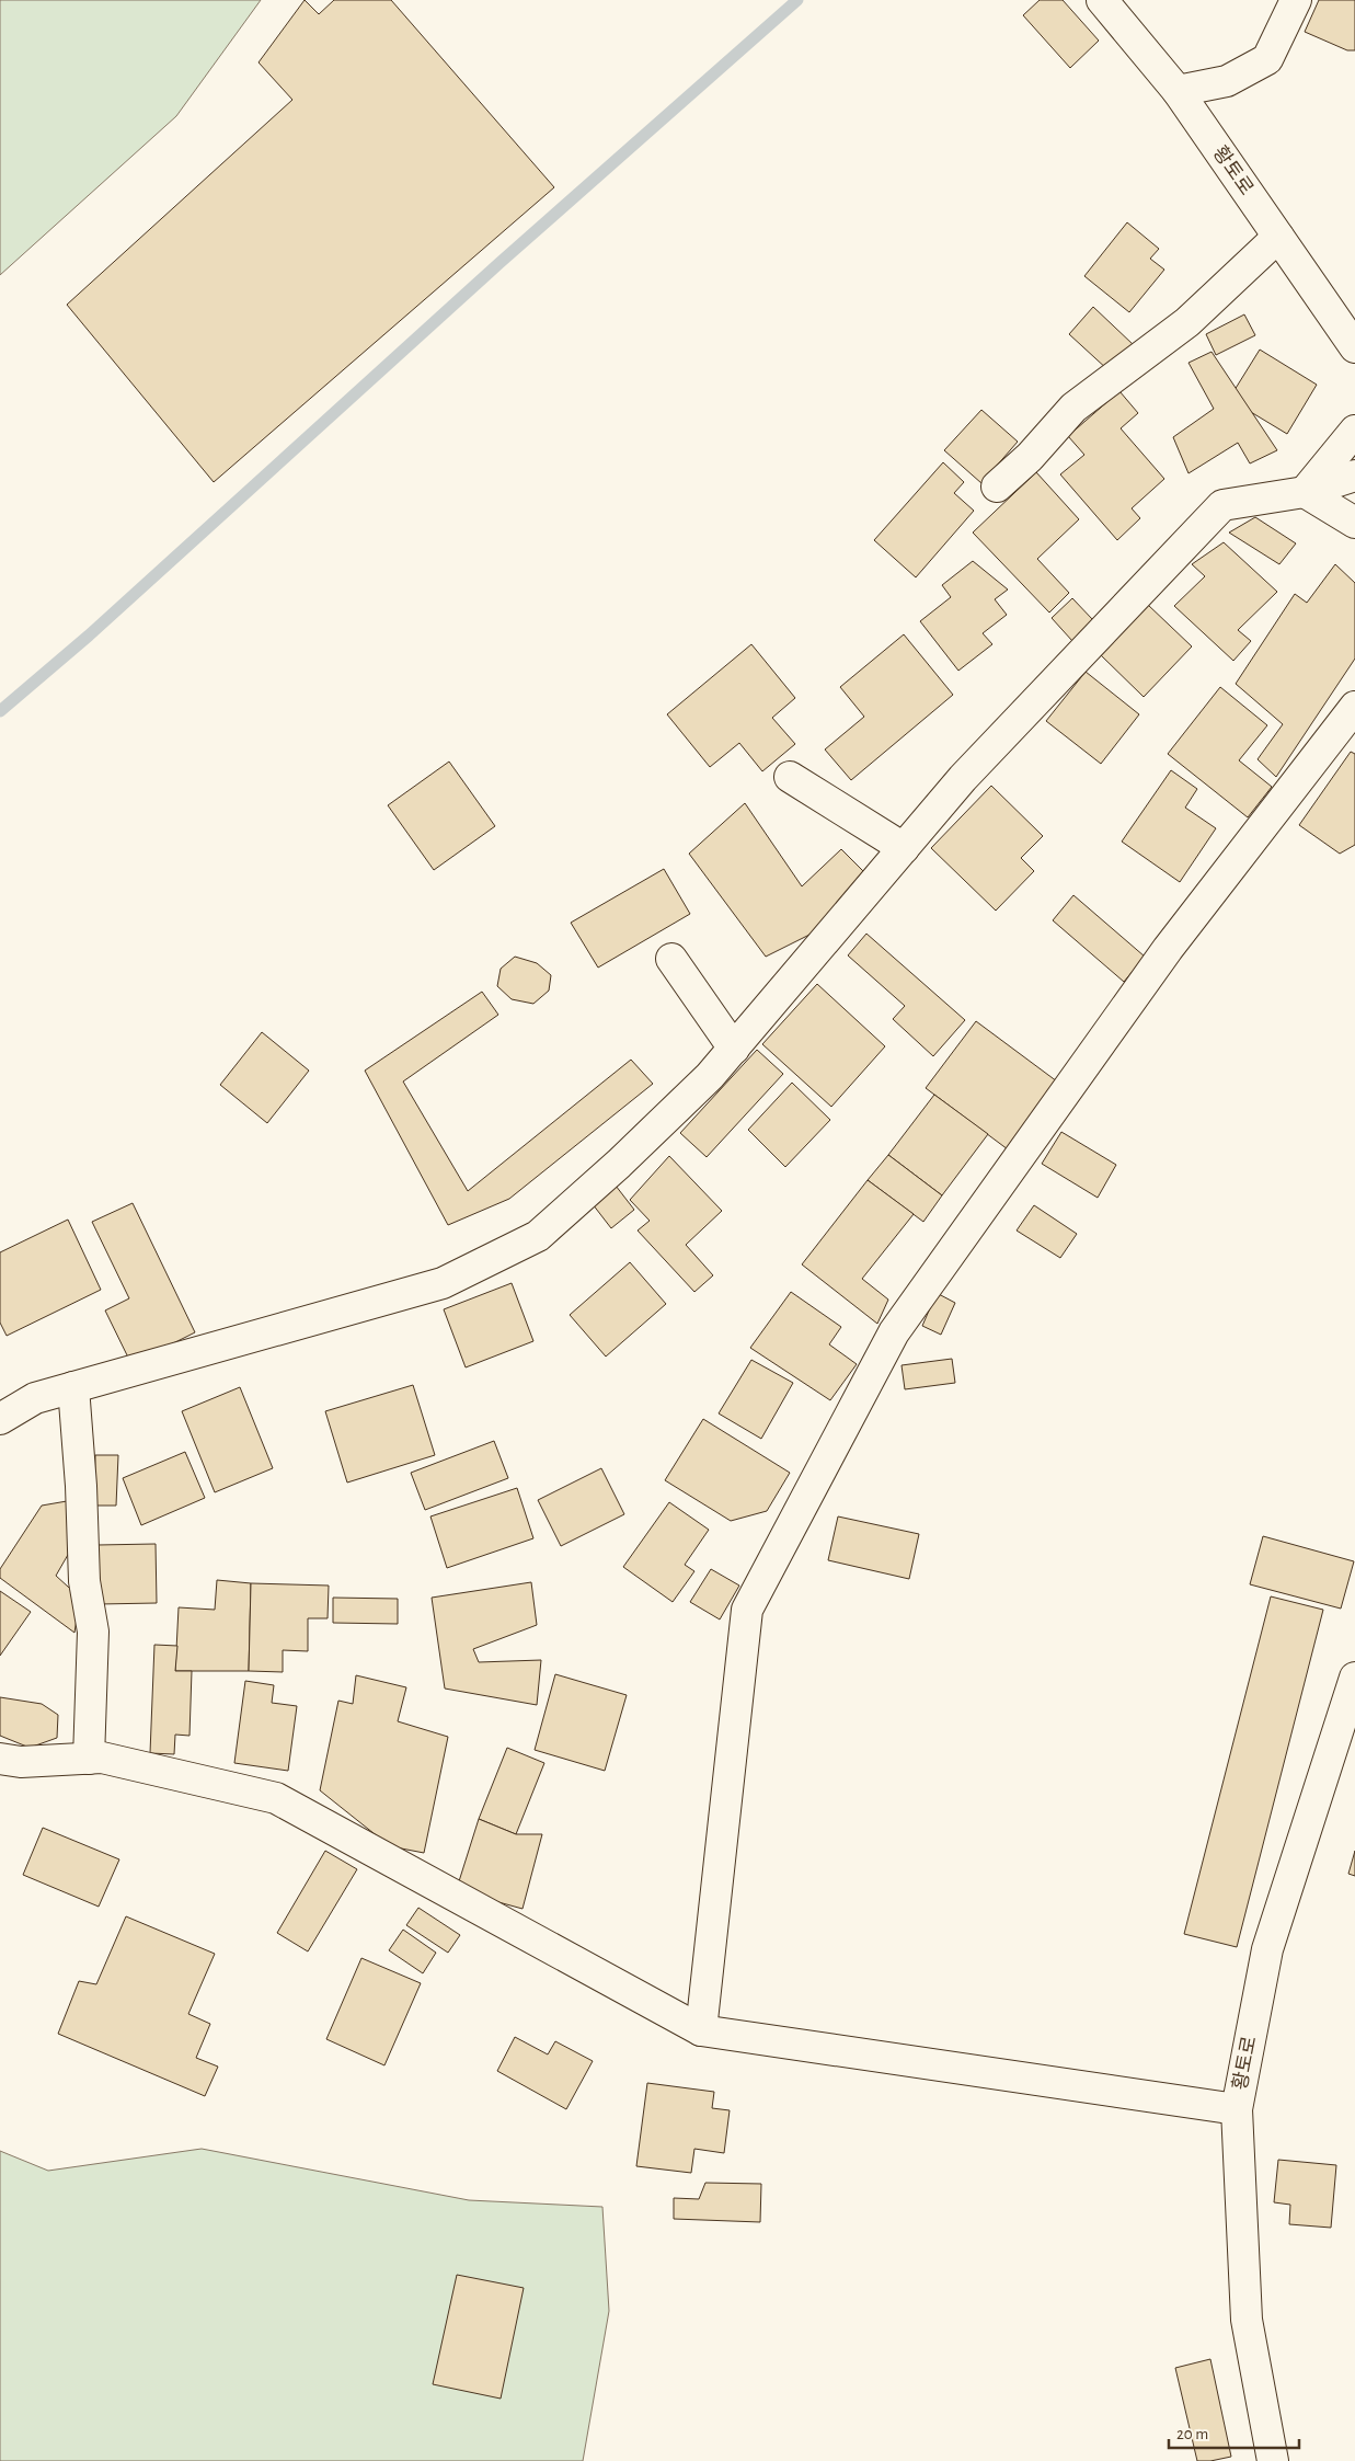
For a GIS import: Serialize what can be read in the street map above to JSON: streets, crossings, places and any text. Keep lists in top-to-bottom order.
{
  "streets": {
    "street": ["황토로"]
  },
  "scale_bar": "20 m"
}
